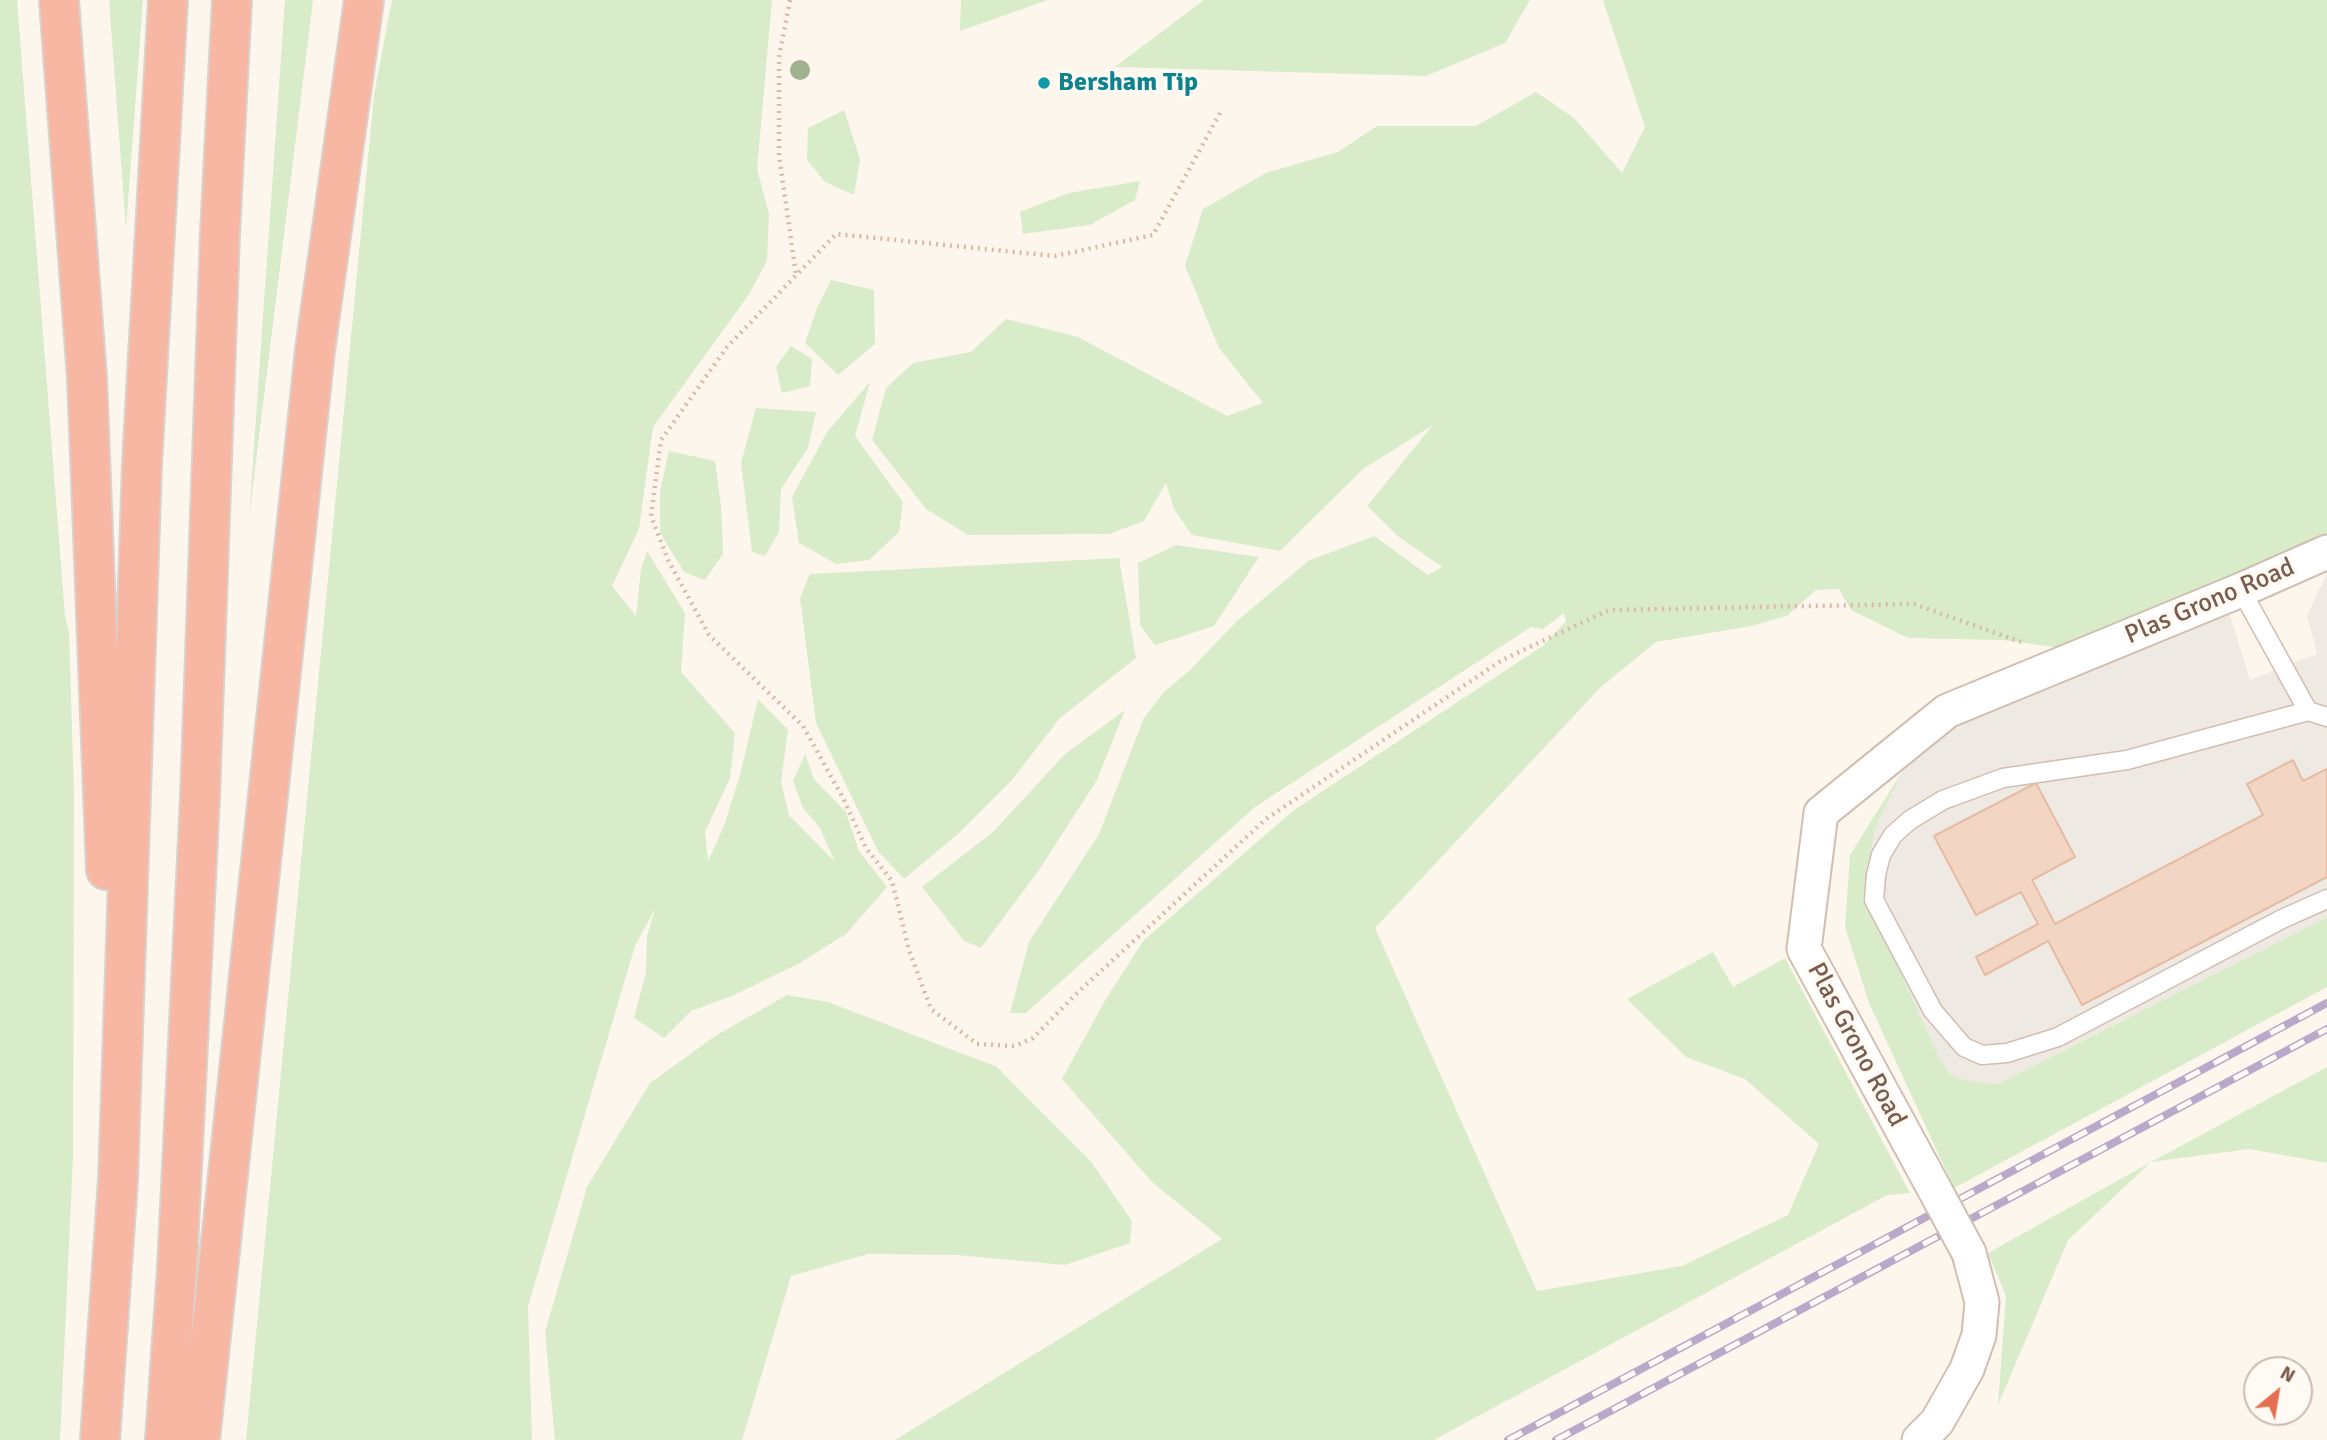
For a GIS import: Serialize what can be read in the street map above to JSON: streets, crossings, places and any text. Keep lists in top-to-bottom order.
{
  "streets": {
    "street": ["Plas Grono Road"]
  },
  "places": ["Bersham Tip"],
  "north": "top right"
}
